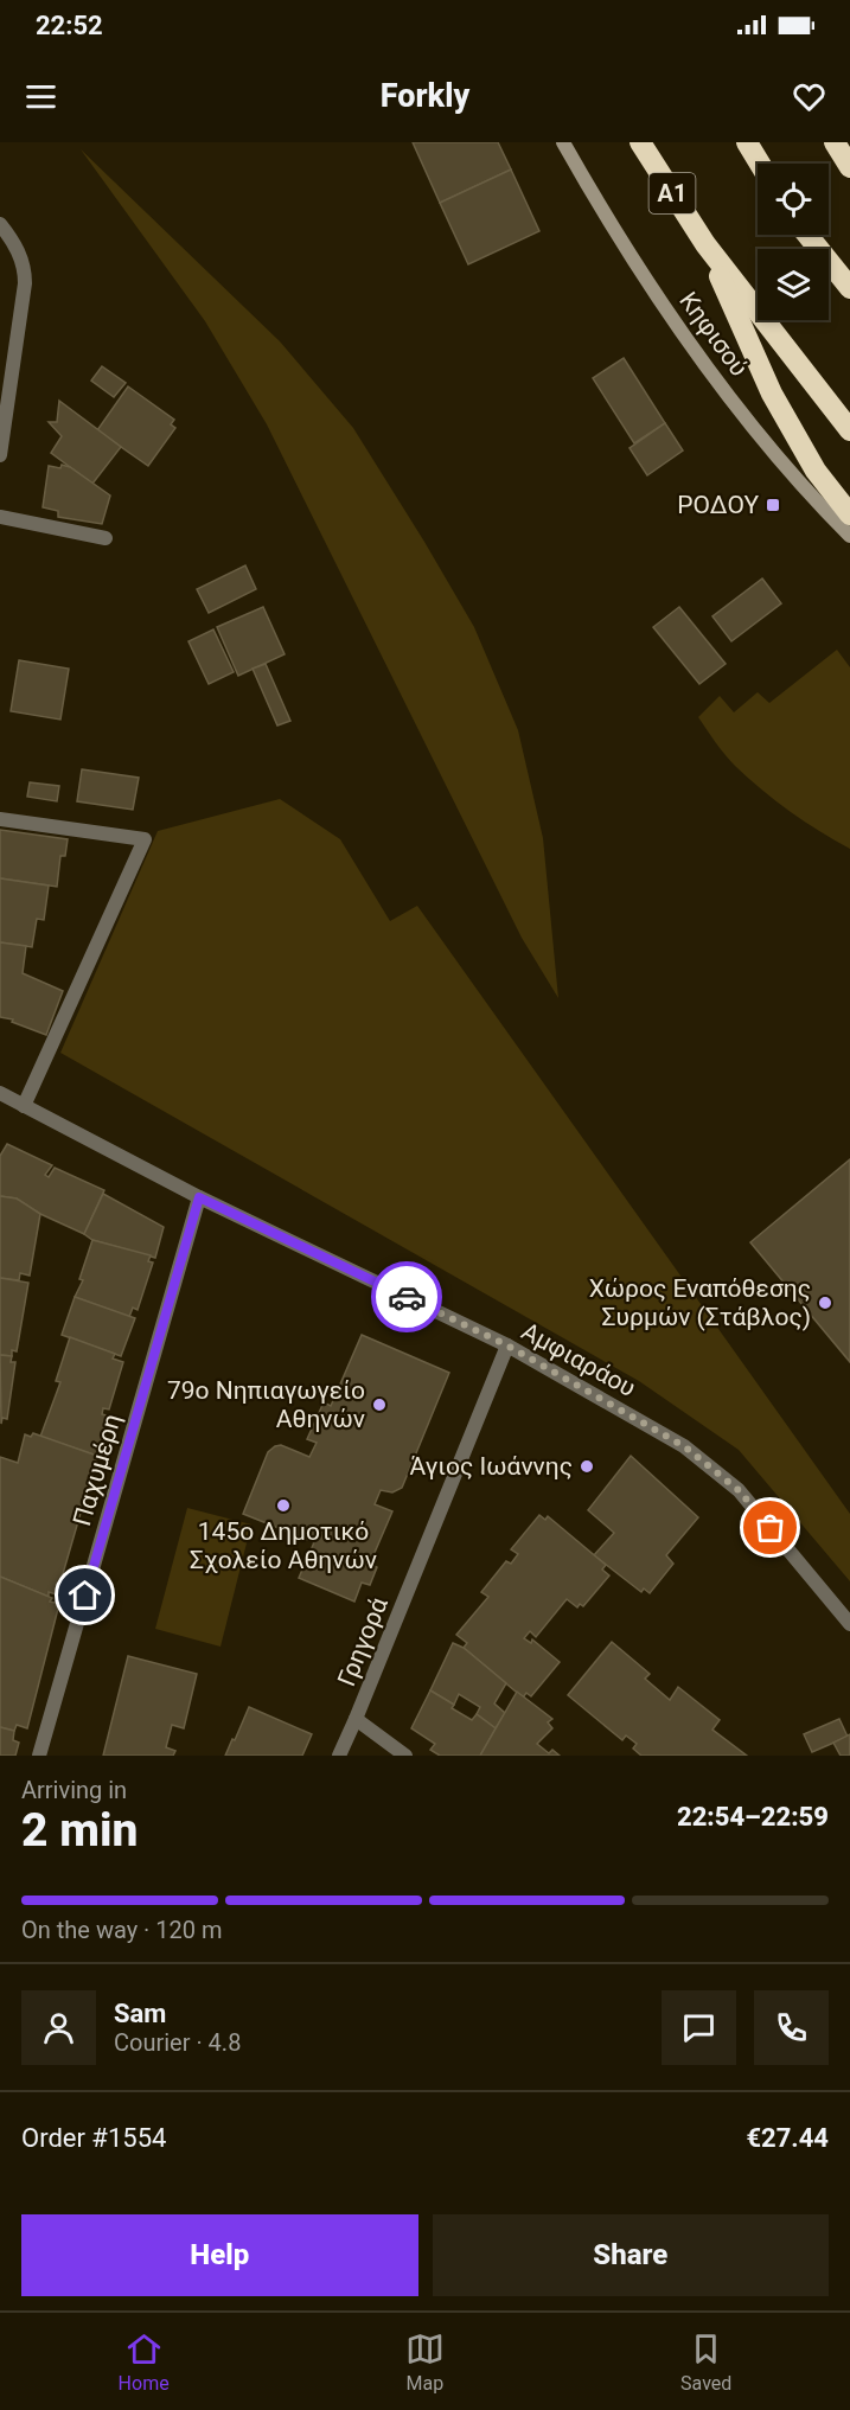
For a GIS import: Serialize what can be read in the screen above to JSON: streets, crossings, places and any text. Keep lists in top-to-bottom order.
{
  "streets": {
    "highway": ["Α1"],
    "main road": ["Κηφισού"],
    "street": ["Αμφιαράου", "Παχυμέρη", "Γρηγορά"]
  },
  "crossings": [
    ["Αμφιαράου", "Παχυμέρη"],
    ["Αμφιαράου", "Γρηγορά"]
  ],
  "places": {
    "transit": ["ΡΟΔΟΥ"],
    "other": [
      "Χώρος Εναπόθεσης Συρμών (Στάβλος)",
      "79ο Νηπιαγωγείο Αθηνών",
      "Άγιος Ιωάννης",
      "145ο Δημοτικό Σχολείο Αθηνών"
    ]
  },
  "page": {
    "status": "22:52",
    "header": "Forkly",
    "heading": ["2 min", "Arriving in", "22:54–22:59"],
    "panel": [
      "Sam",
      "Courier · 4.8",
      "Order #1554",
      "€27.44"
    ],
    "bar": "On the way · 120 m",
    "buttons": ["Help", "Share"],
    "tabs": ["Home", "Map", "Saved"]
  }
}
